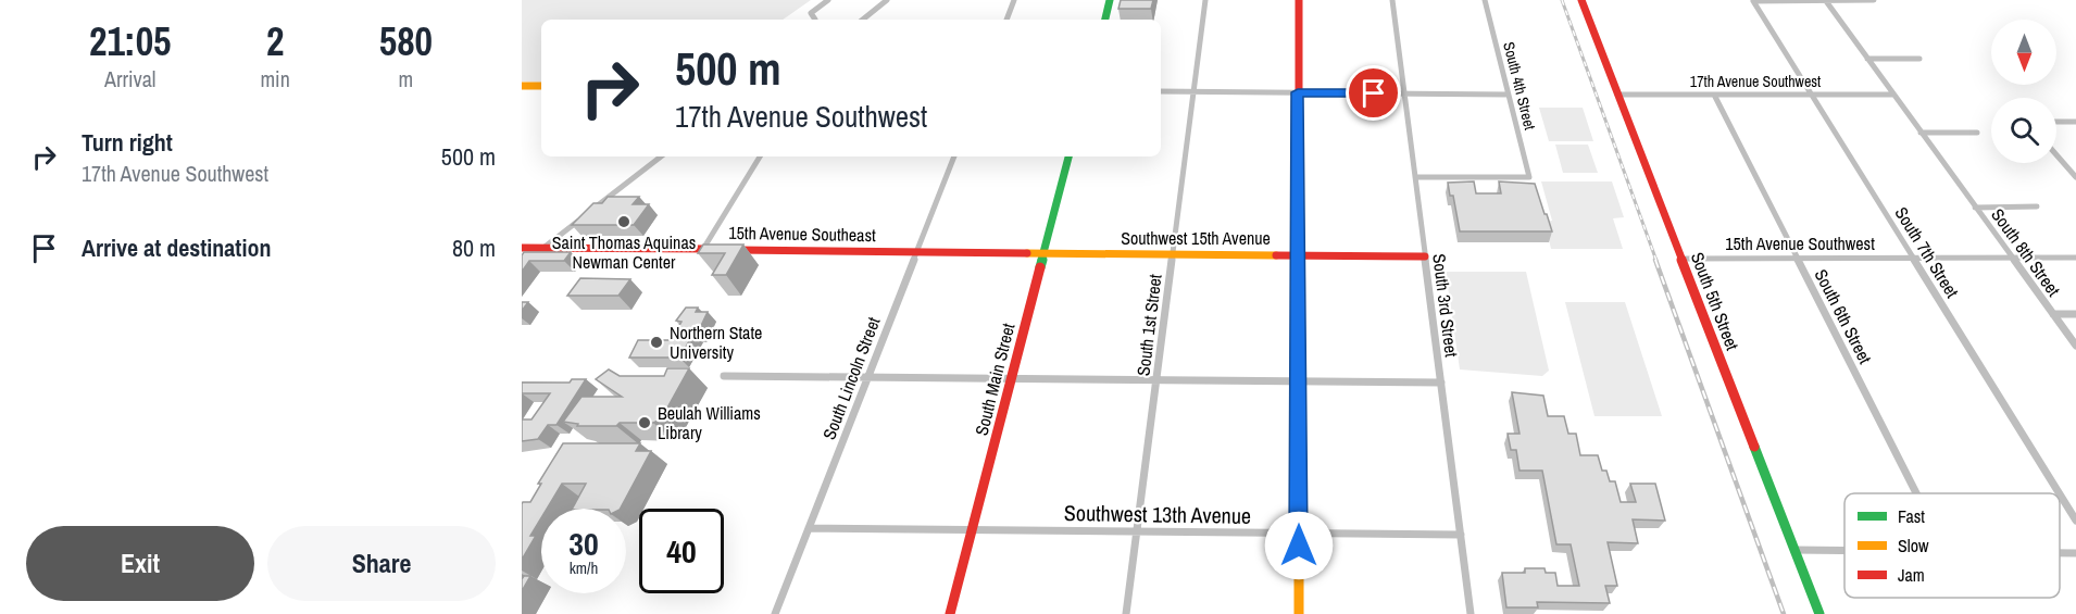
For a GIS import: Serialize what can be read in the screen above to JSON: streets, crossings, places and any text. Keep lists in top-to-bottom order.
{
  "streets": {
    "street": [
      "17th Avenue Southwest",
      "South 4th Street",
      "15th Avenue Southeast",
      "Southwest 15th Avenue",
      "15th Avenue Southwest",
      "South 7th Street",
      "South 8th Street",
      "South 5th Street",
      "South 3rd Street",
      "South 6th Street",
      "South 1st Street",
      "South Lincoln Street",
      "South Main Street",
      "Southwest 13th Avenue"
    ]
  },
  "crossings": [
    ["17th Avenue Southwest", "South 7th Street"],
    ["17th Avenue Southwest", "South 8th Street"],
    ["17th Avenue Southwest", "South 5th Street"],
    ["17th Avenue Southwest", "South 6th Street"],
    ["South 4th Street", "South 3rd Street"],
    ["15th Avenue Southeast", "Southwest 15th Avenue"],
    ["15th Avenue Southeast", "South Lincoln Street"],
    ["15th Avenue Southeast", "South Main Street"],
    ["Southwest 15th Avenue", "South 3rd Street"],
    ["Southwest 15th Avenue", "South 1st Street"],
    ["Southwest 15th Avenue", "South Main Street"],
    ["15th Avenue Southwest", "South 7th Street"],
    ["15th Avenue Southwest", "South 8th Street"],
    ["15th Avenue Southwest", "South 5th Street"],
    ["15th Avenue Southwest", "South 6th Street"],
    ["South 3rd Street", "Southwest 13th Avenue"],
    ["South 1st Street", "Southwest 13th Avenue"],
    ["South Lincoln Street", "Southwest 13th Avenue"],
    ["South Main Street", "Southwest 13th Avenue"]
  ],
  "places": ["Saint Thomas Aquinas Newman Center", "Northern State University", "Beulah Williams Library"],
  "legend": ["Fast", "Slow", "Jam"],
  "north": "bottom",
  "page": {
    "eta": [
      "21:05",
      "Arrival",
      "2",
      "min",
      "580",
      "m"
    ],
    "turn": ["500 m", "17th Avenue Southwest"],
    "list": [
      {
        "name": "Turn right",
        "note": "17th Avenue Southwest",
        "value": "500 m"
      },
      {
        "name": "Arrive at destination",
        "value": "80 m"
      }
    ],
    "speed": "30 km/h",
    "limit": "40",
    "buttons": ["Exit", "Share"]
  }
}
